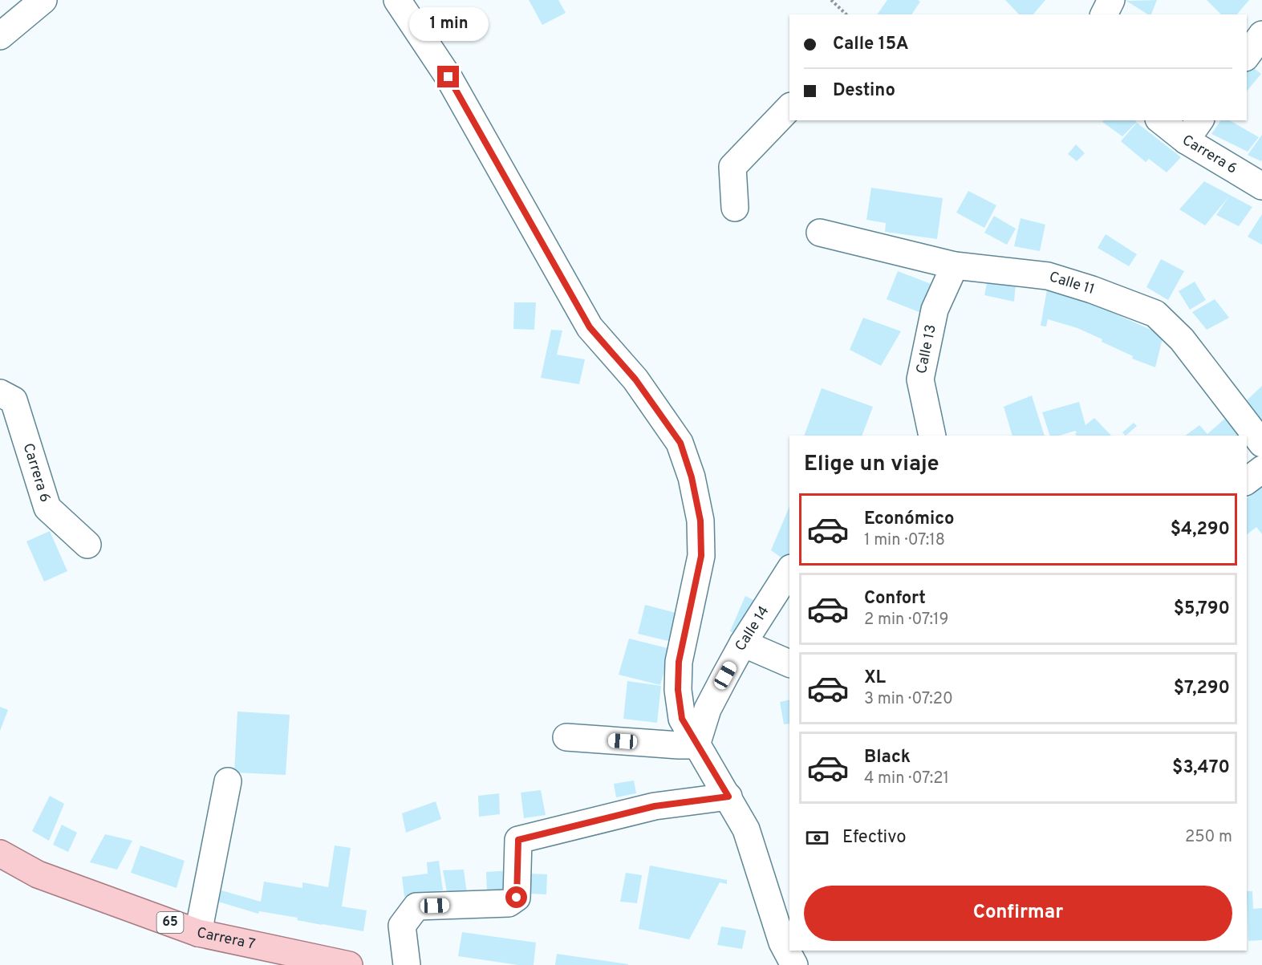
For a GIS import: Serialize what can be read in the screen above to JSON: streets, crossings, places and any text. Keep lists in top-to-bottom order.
{
  "streets": {
    "main road": ["65", "Carrera 7"],
    "street": [
      "Carrera 6",
      "Calle 11",
      "Calle 13",
      "Calle 14"
    ]
  },
  "crossings": [
    ["Calle 11", "Calle 13"]
  ],
  "page": {
    "bubble": "1 min",
    "banner": ["Calle 15A", "Destino"],
    "heading": "Elige un viaje",
    "list": [
      {
        "name": "Económico",
        "note": "1 min · 07:18",
        "value": "$4,290"
      },
      {
        "name": "Confort",
        "note": "2 min · 07:19",
        "value": "$5,790"
      },
      {
        "name": "XL",
        "note": "3 min · 07:20",
        "value": "$7,290"
      },
      {
        "name": "Black",
        "note": "4 min · 07:21",
        "value": "$3,470"
      }
    ],
    "pay": ["Efectivo", "250 m"],
    "buttons": "Confirmar"
  }
}
